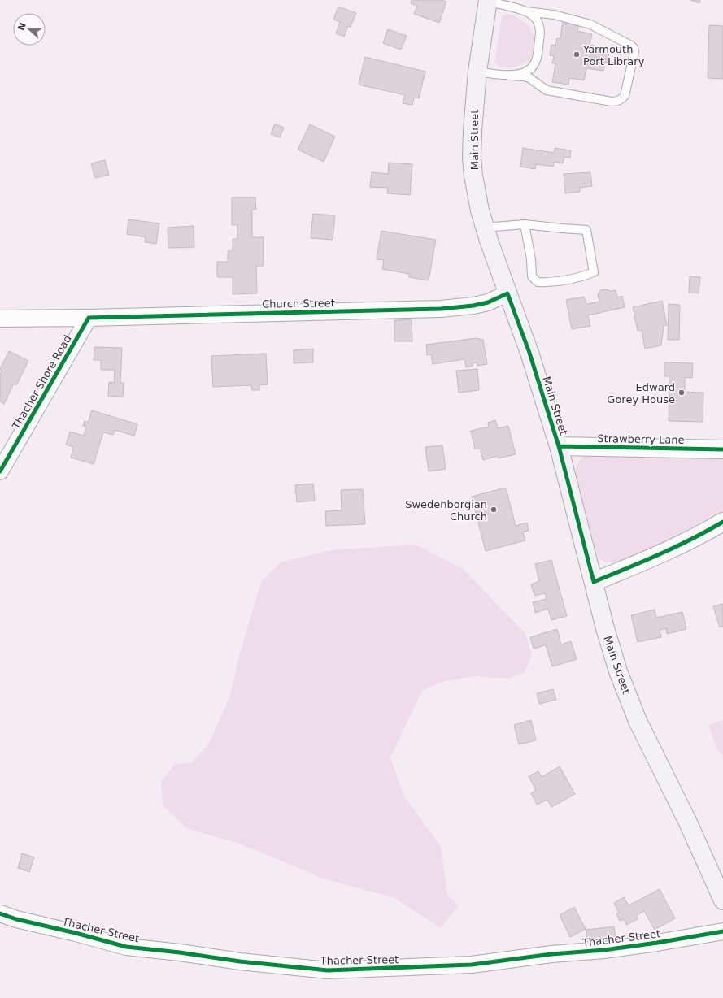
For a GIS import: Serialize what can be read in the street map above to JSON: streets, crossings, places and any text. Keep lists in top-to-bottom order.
{
  "streets": {
    "main road": ["Main Street"],
    "street": [
      "Church Street",
      "Thacher Shore Road",
      "Strawberry Lane",
      "Thacher Street"
    ]
  },
  "crossings": [
    ["Main Street", "Church Street"],
    ["Main Street", "Strawberry Lane"],
    ["Church Street", "Thacher Shore Road"]
  ],
  "places": ["Yarmouth Port Library", "Edward Gorey House", "Swedenborgian Church"],
  "north": "left"
}
